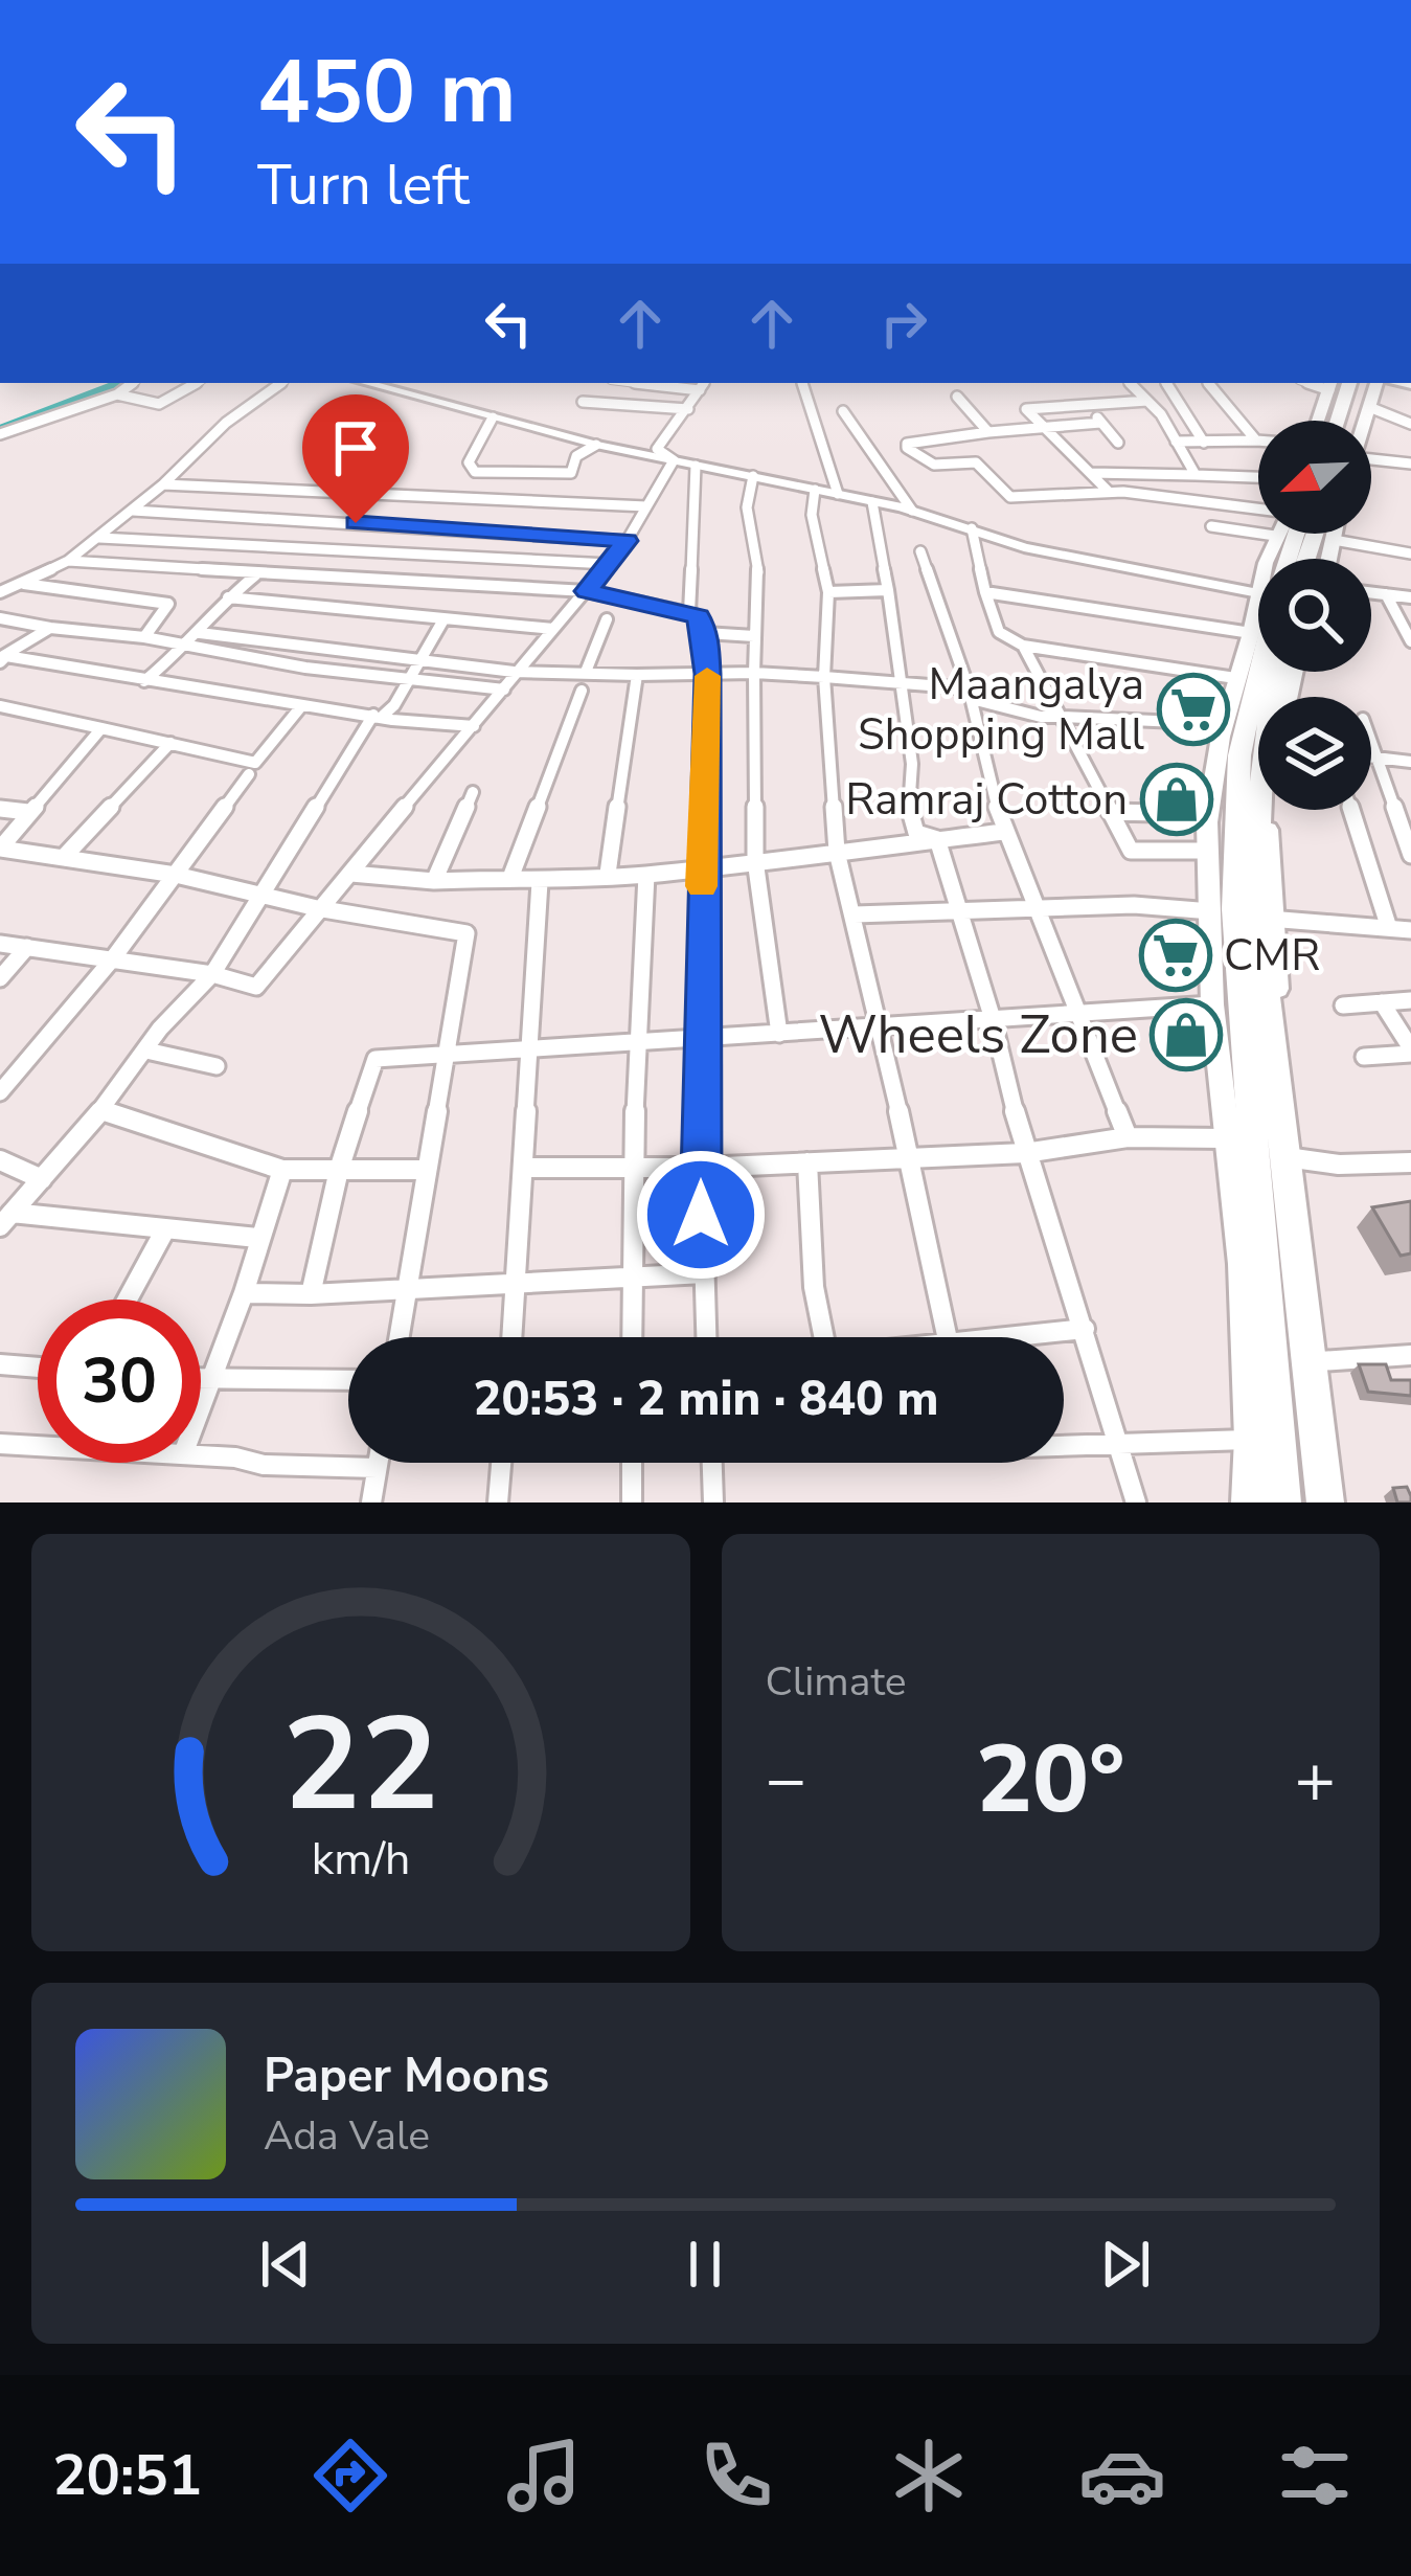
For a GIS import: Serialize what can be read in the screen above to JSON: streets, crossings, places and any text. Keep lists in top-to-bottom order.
{
  "places": {
    "supermarket": ["Maangalya Shopping Mall", "CMR"],
    "shop": ["Ramraj Cotton", "Wheels Zone"]
  },
  "north": "bottom left",
  "page": {
    "turn": ["450 m", "Turn left"],
    "limit": "30",
    "trip": "20:53 · 2 min · 840 m",
    "tile": "Climate",
    "heat": ["−", "20°", "+"],
    "song": ["Paper Moons", "Ada Vale"],
    "tabs": "20:51",
    "gauge": ["22", "km/h"]
  }
}
